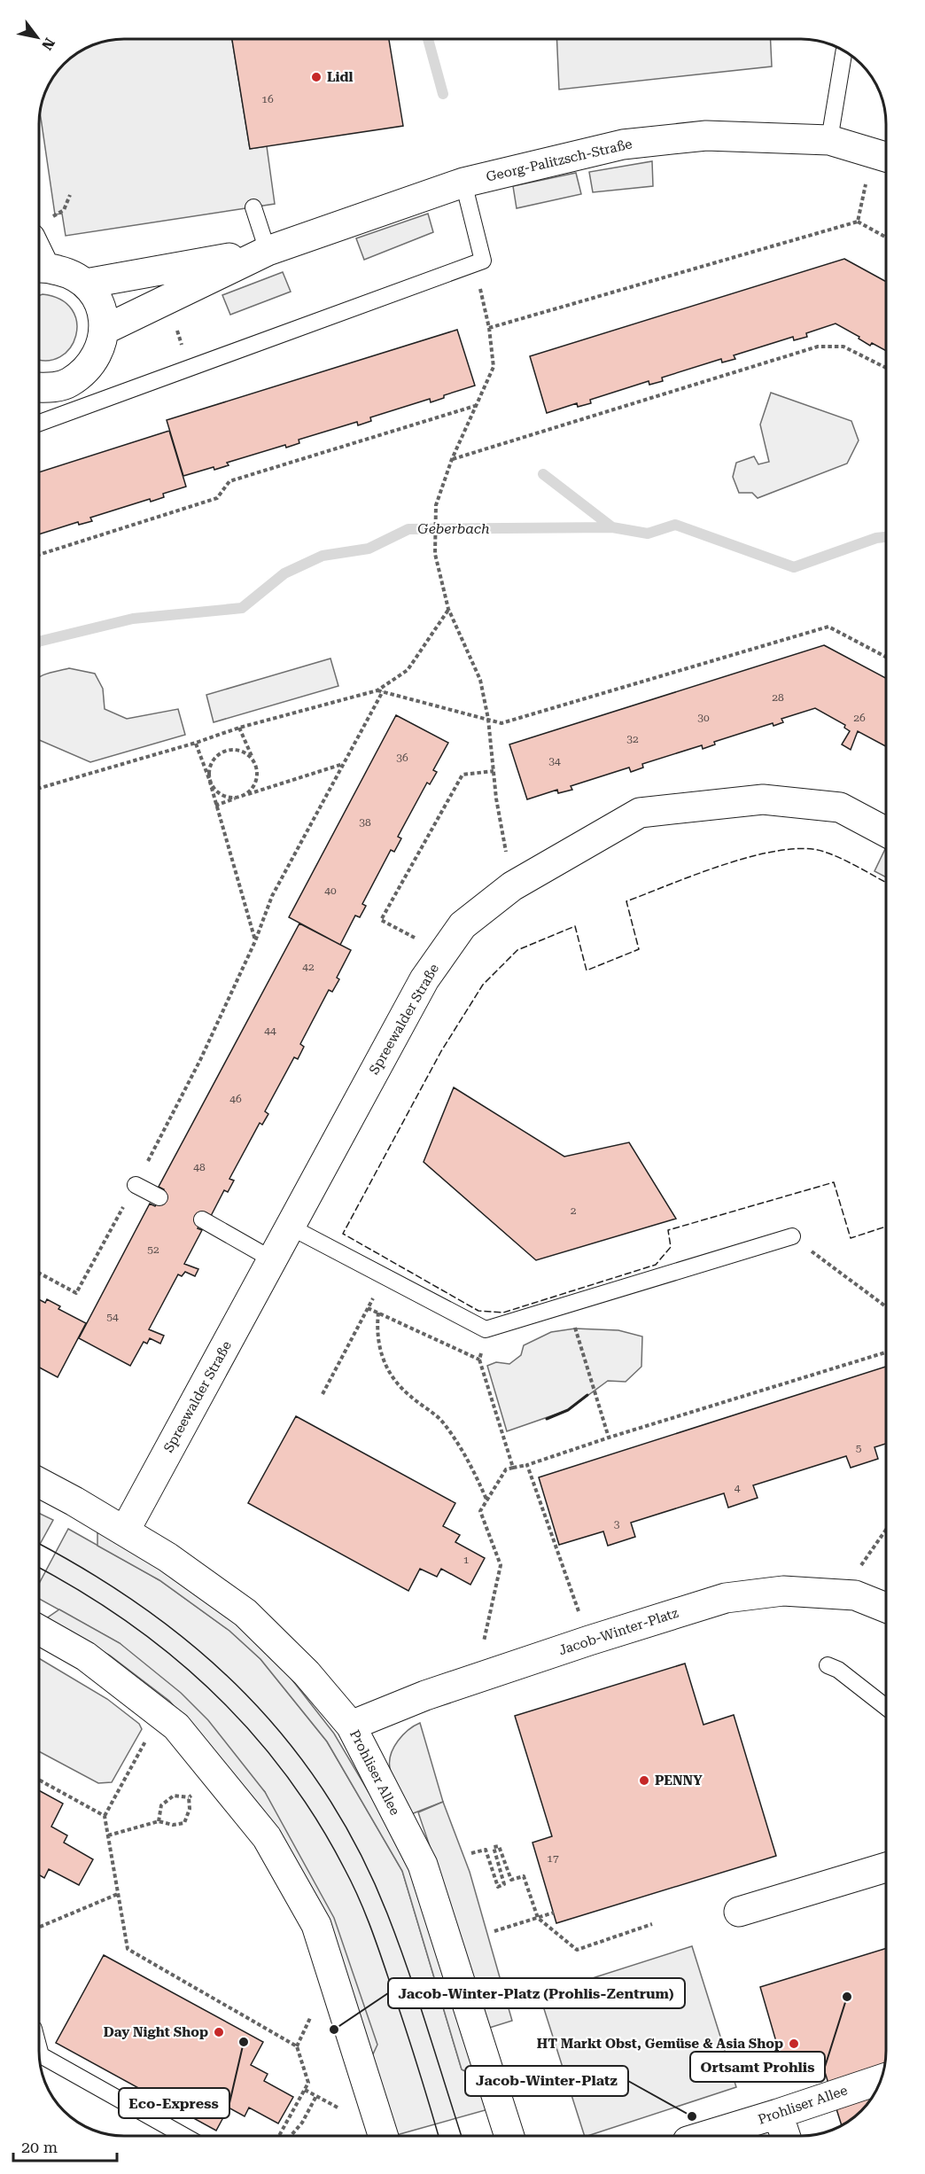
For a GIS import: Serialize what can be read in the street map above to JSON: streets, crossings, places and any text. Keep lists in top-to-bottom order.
{
  "streets": {
    "street": [
      "Georg-Palitzsch-Straße",
      "Spreewalder Straße",
      "Jacob-Winter-Platz",
      "Prohliser Allee"
    ]
  },
  "crossings": [
    ["Spreewalder Straße", "Prohliser Allee"],
    ["Jacob-Winter-Platz", "Prohliser Allee"]
  ],
  "water": ["Geberbach"],
  "places": [
    "Lidl",
    "PENNY",
    "Ortsamt Prohlis",
    "Jacob-Winter-Platz (Prohlis-Zentrum)",
    "Day Night Shop",
    "Eco-Express",
    "HT Markt Obst, Gemüse & Asia Shop",
    "Jacob-Winter-Platz"
  ],
  "house_numbers": [
    "16",
    "28",
    "30",
    "26",
    "32",
    "36",
    "34",
    "38",
    "40",
    "42",
    "44",
    "46",
    "48",
    "2",
    "52",
    "54",
    "5",
    "4",
    "3",
    "1",
    "17"
  ],
  "scale_bar": "20 m",
  "north": "bottom right"
}
